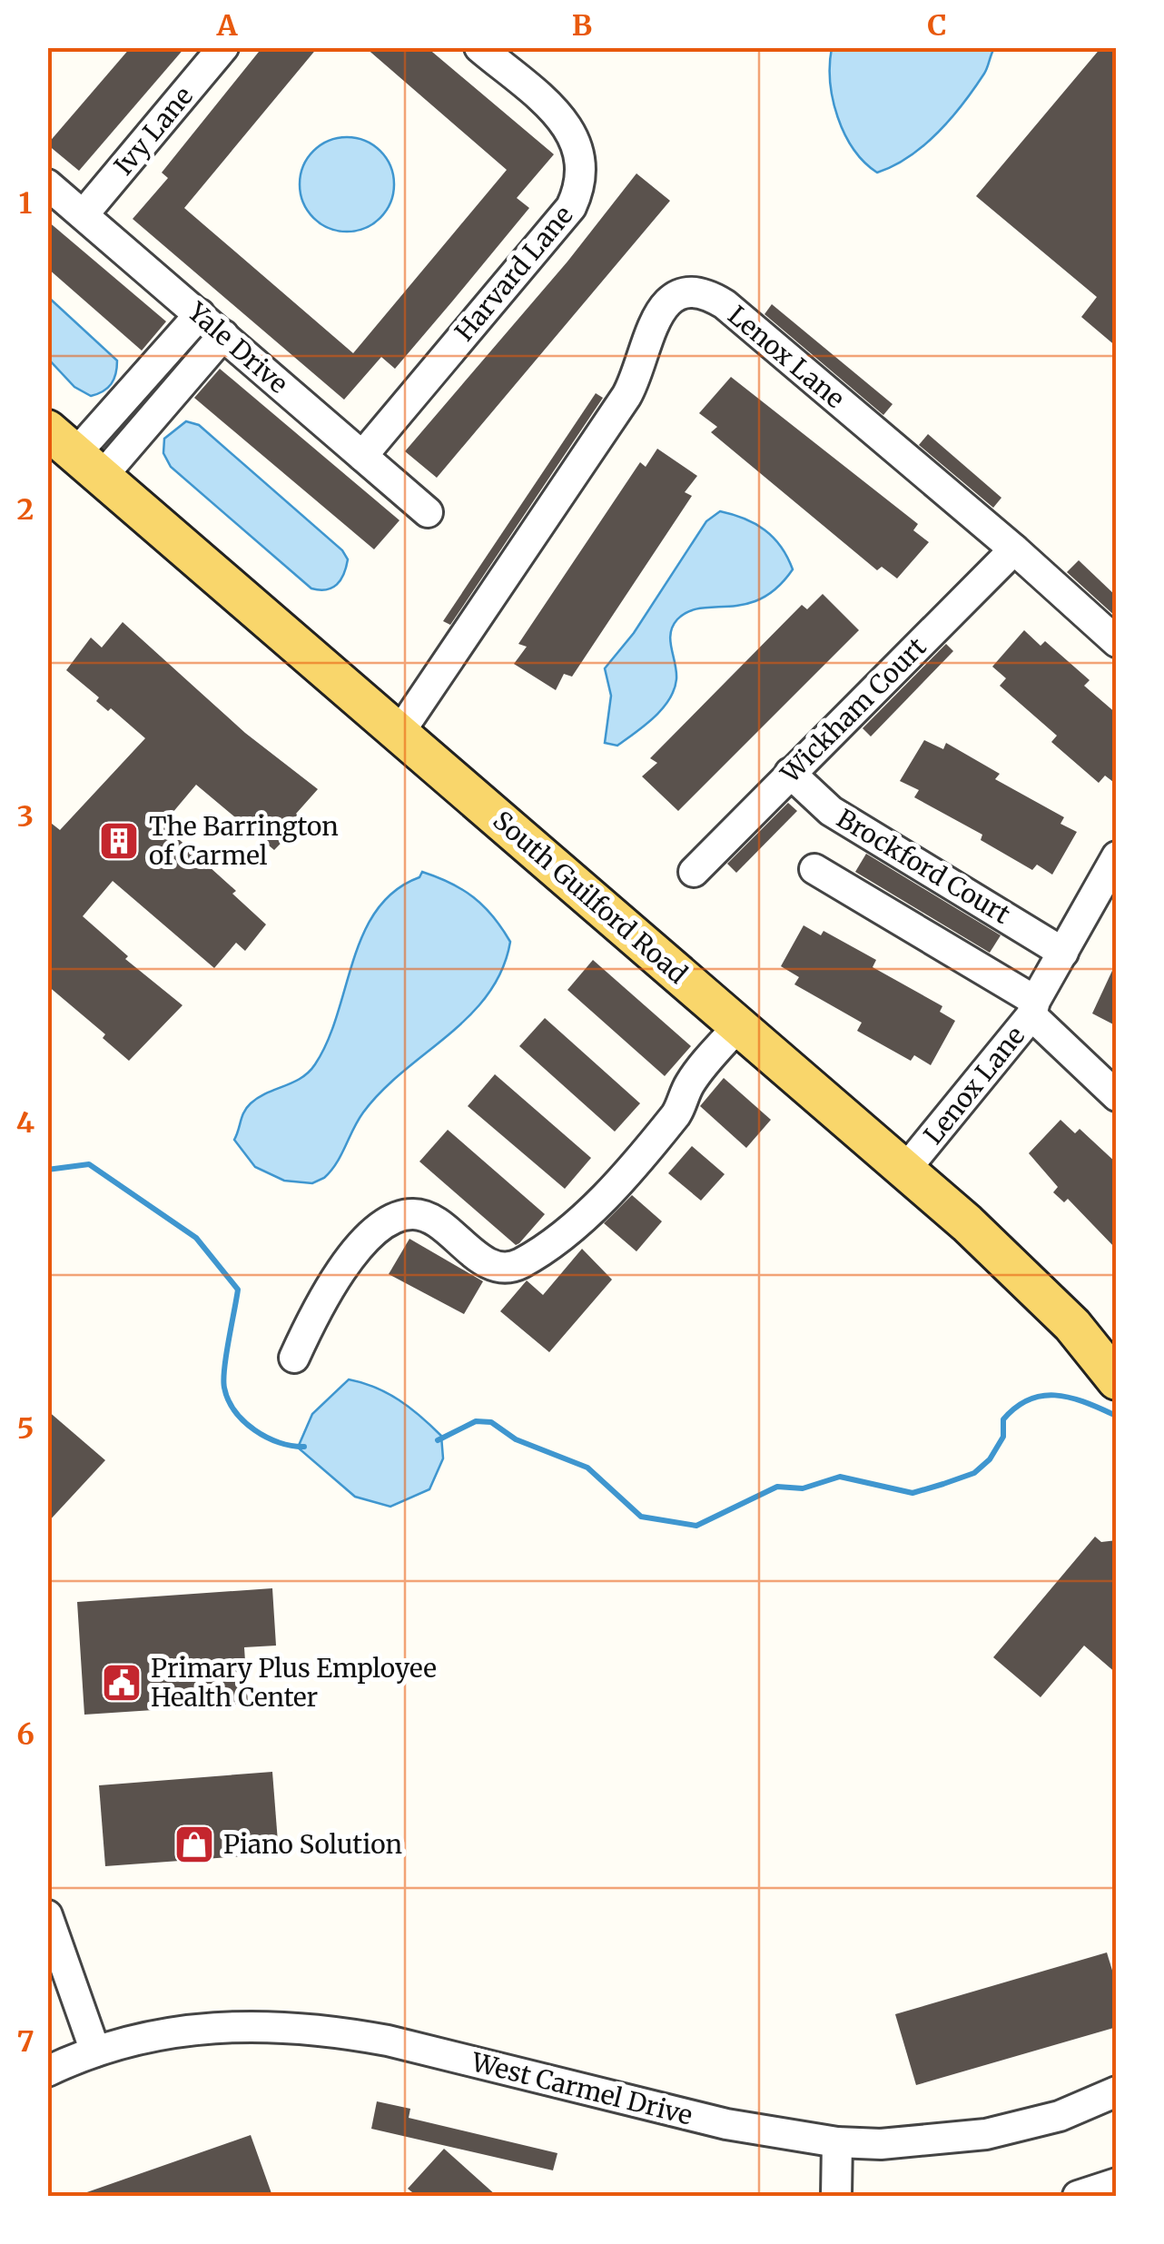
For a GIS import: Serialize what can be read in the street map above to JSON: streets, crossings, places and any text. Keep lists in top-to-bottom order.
{
  "streets": {
    "main road": ["South Guilford Road"],
    "street": [
      "Ivy Lane",
      "Harvard Lane",
      "Yale Drive",
      "Lenox Lane",
      "Wickham Court",
      "Brockford Court",
      "West Carmel Drive"
    ]
  },
  "crossings": [
    ["Ivy Lane", "Yale Drive"],
    ["Harvard Lane", "Yale Drive"],
    ["Lenox Lane", "Wickham Court"],
    ["Lenox Lane", "Brockford Court"],
    ["Lenox Lane", "South Guilford Road"],
    ["Wickham Court", "Brockford Court"]
  ],
  "places": {
    "building": ["The Barrington of Carmel"],
    "public building": ["Primary Plus Employee Health Center"],
    "shop": ["Piano Solution"]
  },
  "grid": {
    "columns": ["A", "B", "C"],
    "rows": [
      "1",
      "2",
      "3",
      "4",
      "5",
      "6",
      "7"
    ]
  }
}
